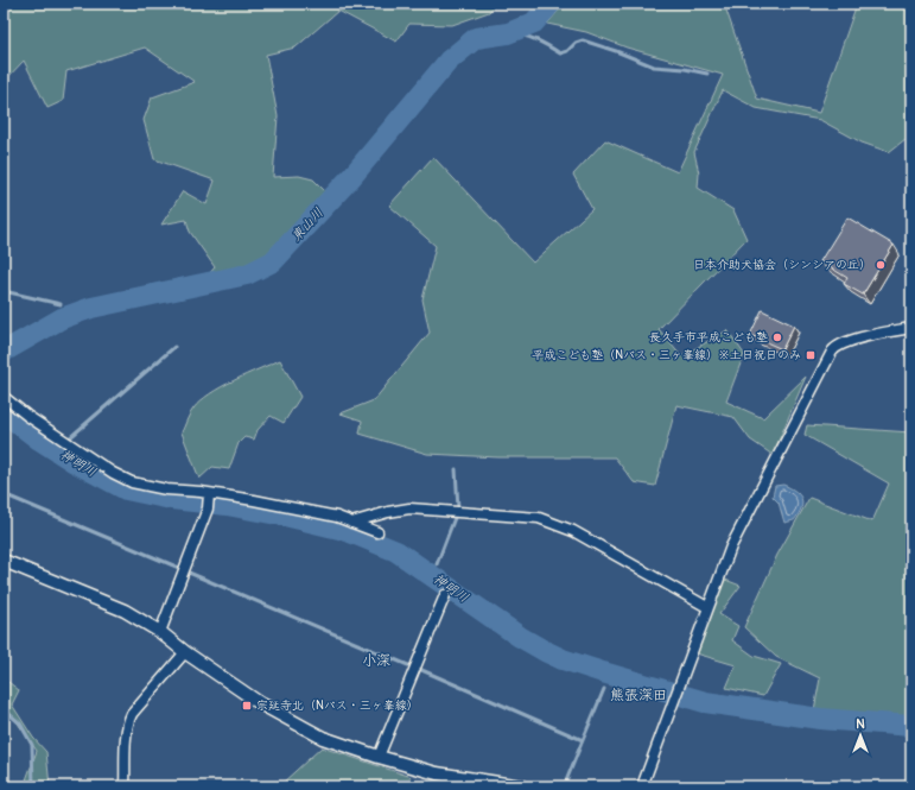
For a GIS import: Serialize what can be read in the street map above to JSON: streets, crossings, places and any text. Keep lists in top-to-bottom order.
{
  "districts": ["小深", "熊張深田"],
  "water": ["東山川", "神明川"],
  "places": {
    "other": ["日本介助犬協会（シンシアの丘）", "長久手市平成こども塾"],
    "transit": ["平成こども塾（Nバス・三ヶ峯線）※土日祝日のみ", "宗延寺北（Nバス・三ヶ峯線）"]
  },
  "north": "top"
}
